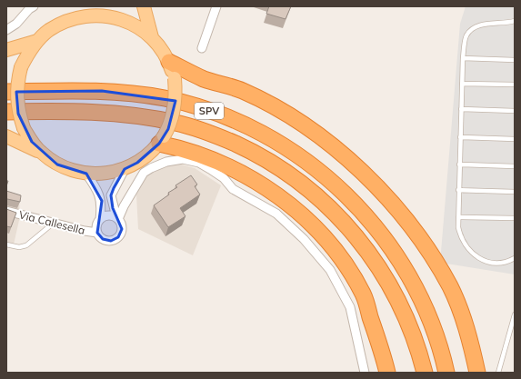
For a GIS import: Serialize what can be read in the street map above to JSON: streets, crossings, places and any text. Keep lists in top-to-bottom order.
{
  "streets": {
    "highway": ["SPV"],
    "street": ["Via Callesella"]
  }
}
